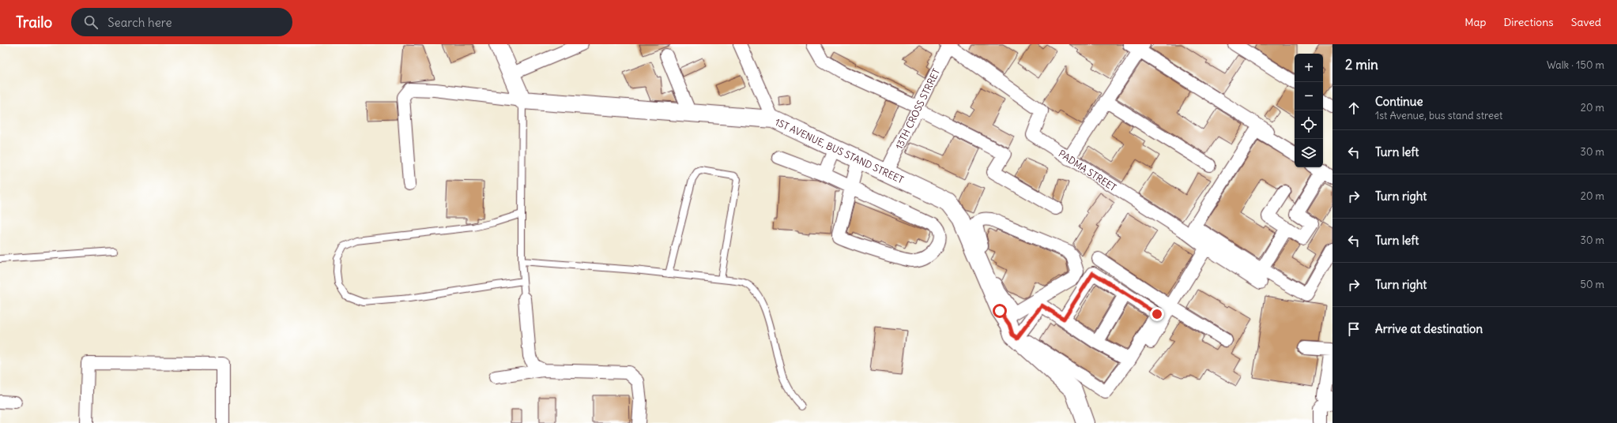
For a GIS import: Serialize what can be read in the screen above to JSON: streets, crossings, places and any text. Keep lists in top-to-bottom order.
{
  "streets": {
    "street": ["13TH CROSS STRRET", "1ST AVENUE, BUS STAND STREET", "PADMA STREET"]
  },
  "crossings": [
    ["13TH CROSS STRRET", "1ST AVENUE, BUS STAND STREET"],
    ["13TH CROSS STRRET", "PADMA STREET"]
  ],
  "page": {
    "header": "Trailo",
    "search": "Search here",
    "nav": ["Map", "Directions", "Saved"],
    "heading": ["2 min", "Walk · 150 m"],
    "map_buttons": ["+", "−"],
    "list": [
      ["Continue", "1st Avenue, bus stand street", "20 m"],
      ["Turn left", "30 m"],
      ["Turn right", "20 m"],
      ["Turn left", "30 m"],
      ["Turn right", "50 m"],
      "Arrive at destination"
    ]
  }
}
